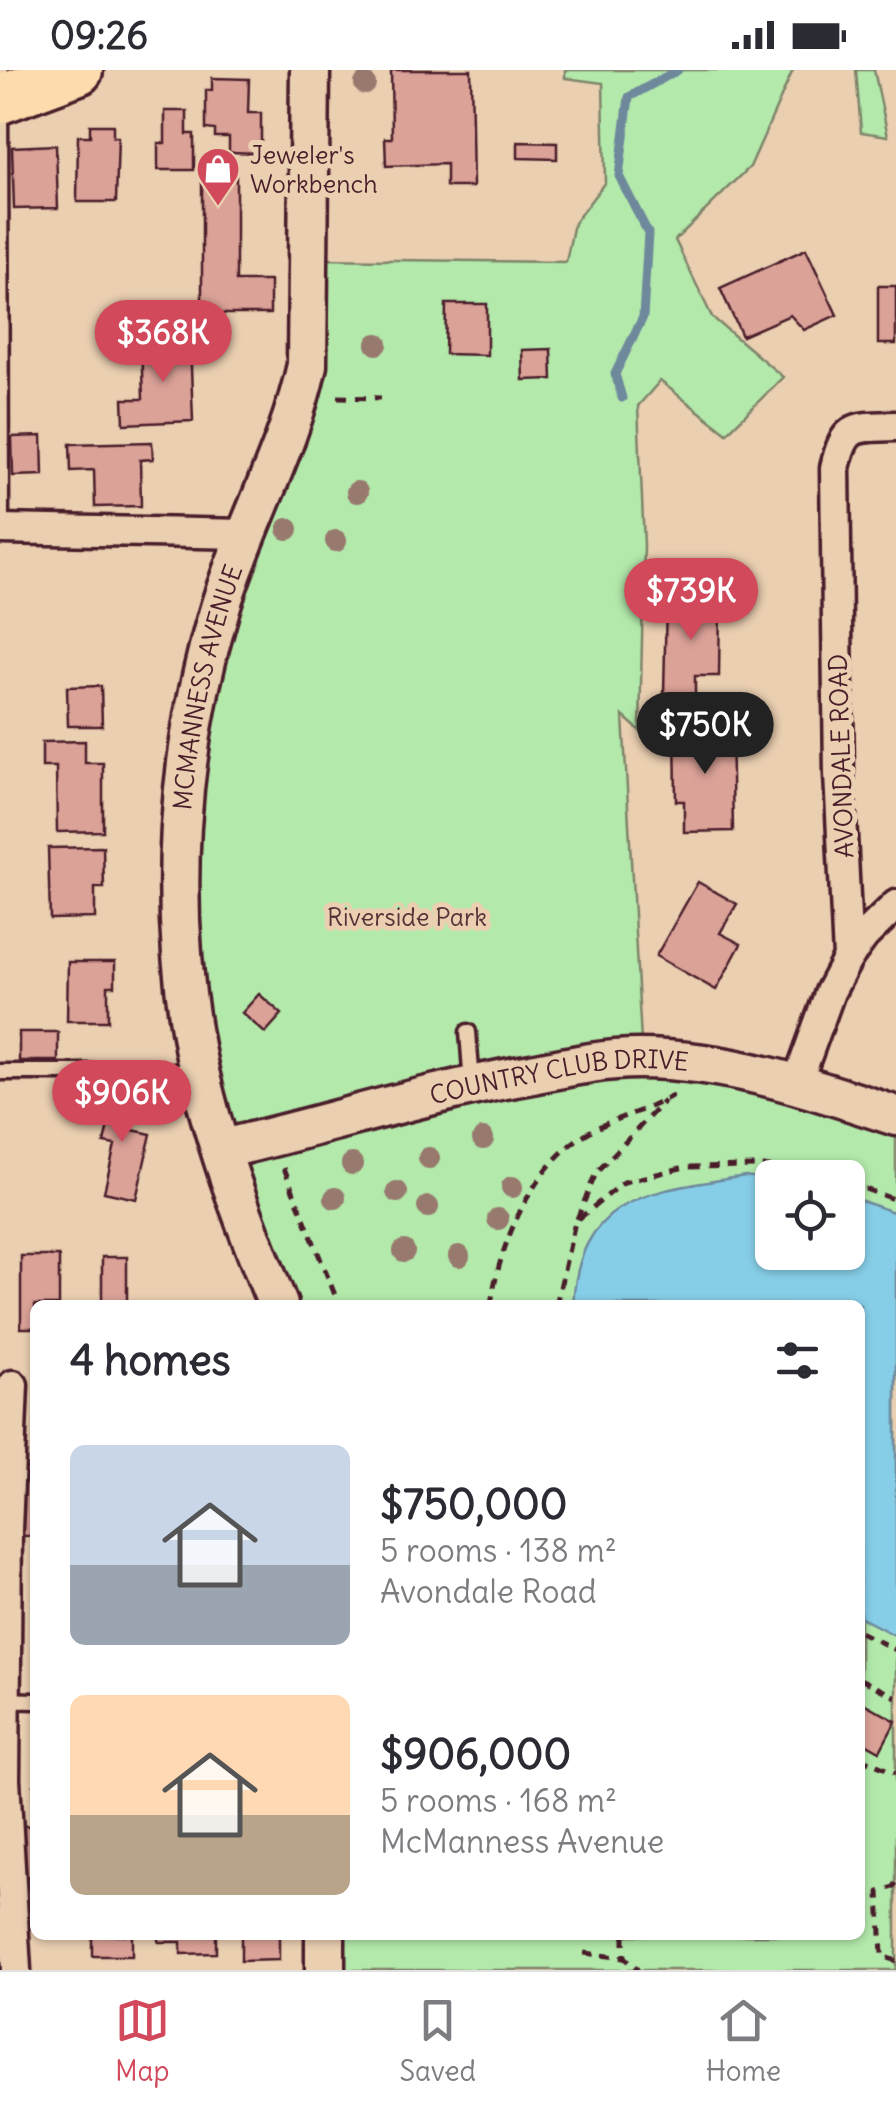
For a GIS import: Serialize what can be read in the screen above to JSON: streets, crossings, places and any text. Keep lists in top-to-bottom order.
{
  "streets": {
    "main road": ["MCMANNESS AVENUE", "COUNTRY CLUB DRIVE"],
    "street": ["AVONDALE ROAD"]
  },
  "crossings": [
    ["MCMANNESS AVENUE", "COUNTRY CLUB DRIVE"],
    ["AVONDALE ROAD", "COUNTRY CLUB DRIVE"]
  ],
  "parks": ["Riverside Park"],
  "places": {
    "shop": ["Jeweler's Workbench"]
  },
  "page": {
    "status": "09:26",
    "price": [
      "$368K",
      "$739K",
      "$750K",
      "$906K"
    ],
    "heading": "4 homes",
    "list": [
      {
        "name": "$750,000",
        "note": "5 rooms · 138 m² · Avondale Road"
      },
      {
        "name": "$906,000",
        "note": "5 rooms · 168 m² · McManness Avenue"
      }
    ],
    "tabs": ["Map", "Saved", "Home"]
  }
}
